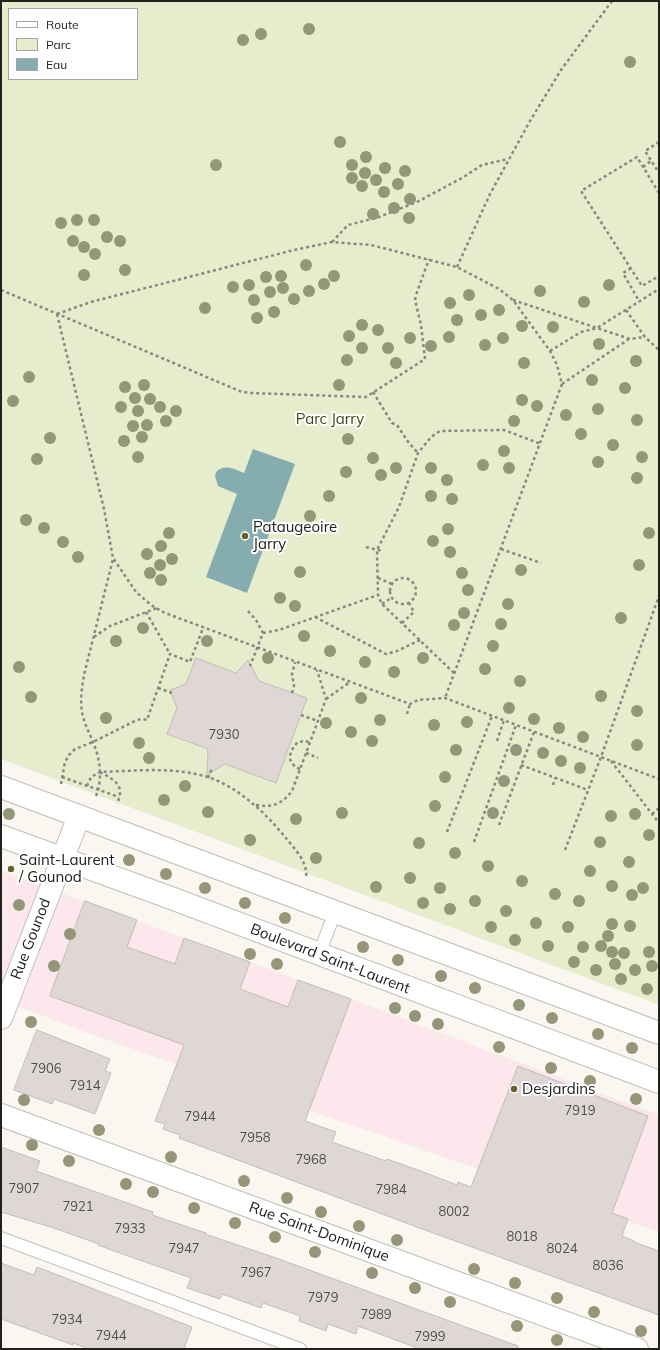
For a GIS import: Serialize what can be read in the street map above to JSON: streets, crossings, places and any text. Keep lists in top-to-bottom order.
{
  "streets": {
    "main road": ["Rue Gounod", "Boulevard Saint-Laurent", "Rue Saint-Dominique"]
  },
  "crossings": [
    ["Rue Gounod", "Boulevard Saint-Laurent"]
  ],
  "parks": ["Parc Jarry"],
  "places": ["Pataugeoire Jarry", "Saint-Laurent / Gounod", "Desjardins"],
  "house_numbers": [
    "7930",
    "7906",
    "7914",
    "7919",
    "7944",
    "7958",
    "7968",
    "7907",
    "7984",
    "7921",
    "8002",
    "7933",
    "8018",
    "7947",
    "8024",
    "8036",
    "7967",
    "7979",
    "7989",
    "7934",
    "7944",
    "7999"
  ],
  "legend": ["Route", "Parc", "Eau"]
}
